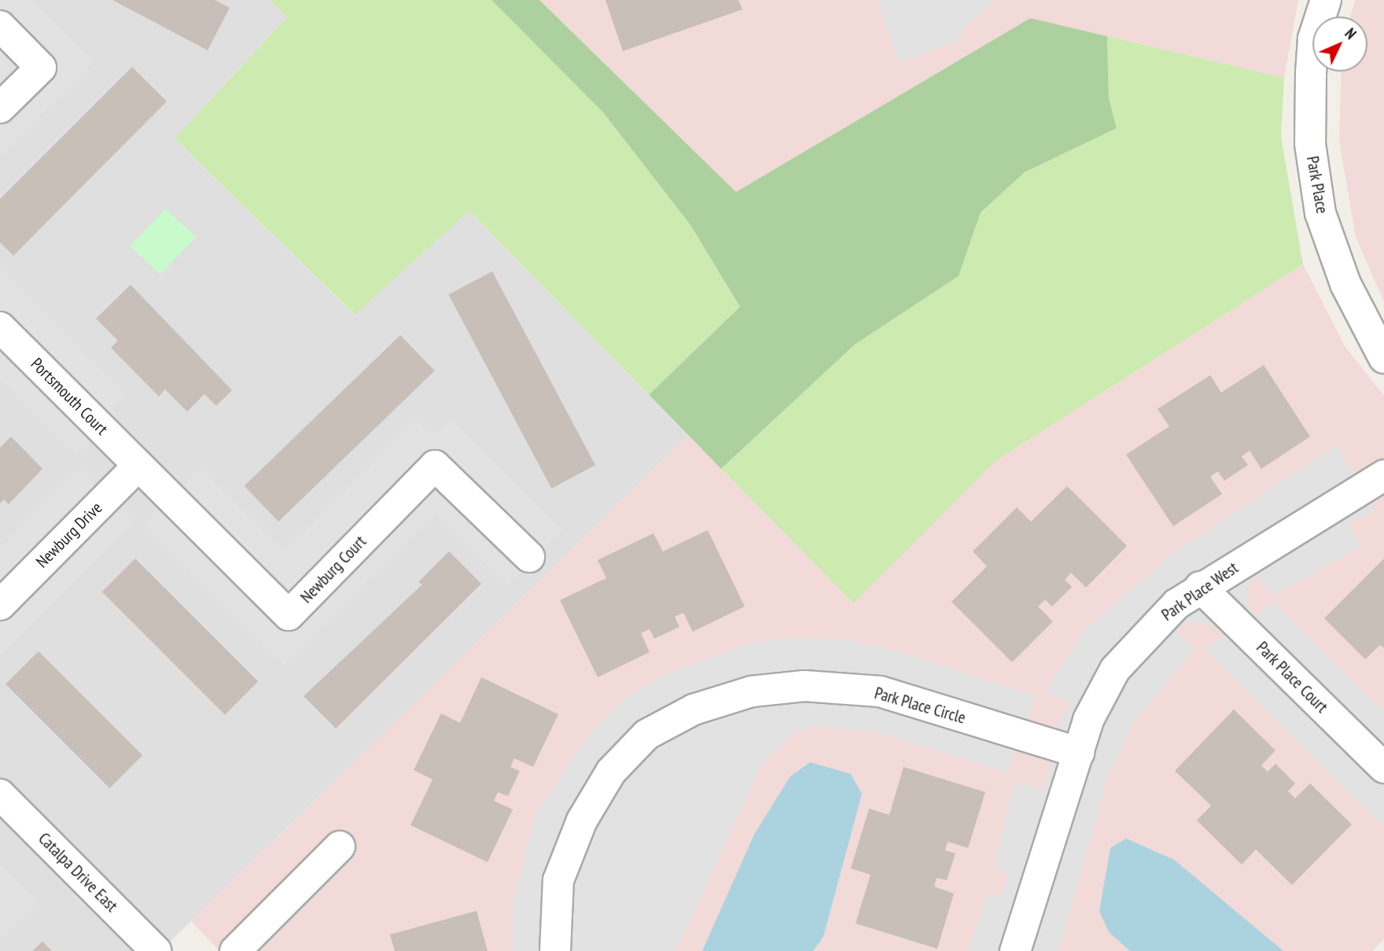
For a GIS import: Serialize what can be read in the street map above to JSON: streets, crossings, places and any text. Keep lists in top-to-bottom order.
{
  "streets": {
    "street": [
      "Park Place",
      "Portsmouth Court",
      "Newburg Drive",
      "Newburg Court",
      "Park Place West",
      "Park Place Court",
      "Park Place Circle",
      "Catalpa Drive East"
    ]
  },
  "crossings": [
    ["Portsmouth Court", "Newburg Drive"],
    ["Portsmouth Court", "Newburg Court"],
    ["Newburg Drive", "Newburg Court"],
    ["Park Place West", "Park Place Court"],
    ["Park Place West", "Park Place Circle"]
  ],
  "north": "top right"
}
